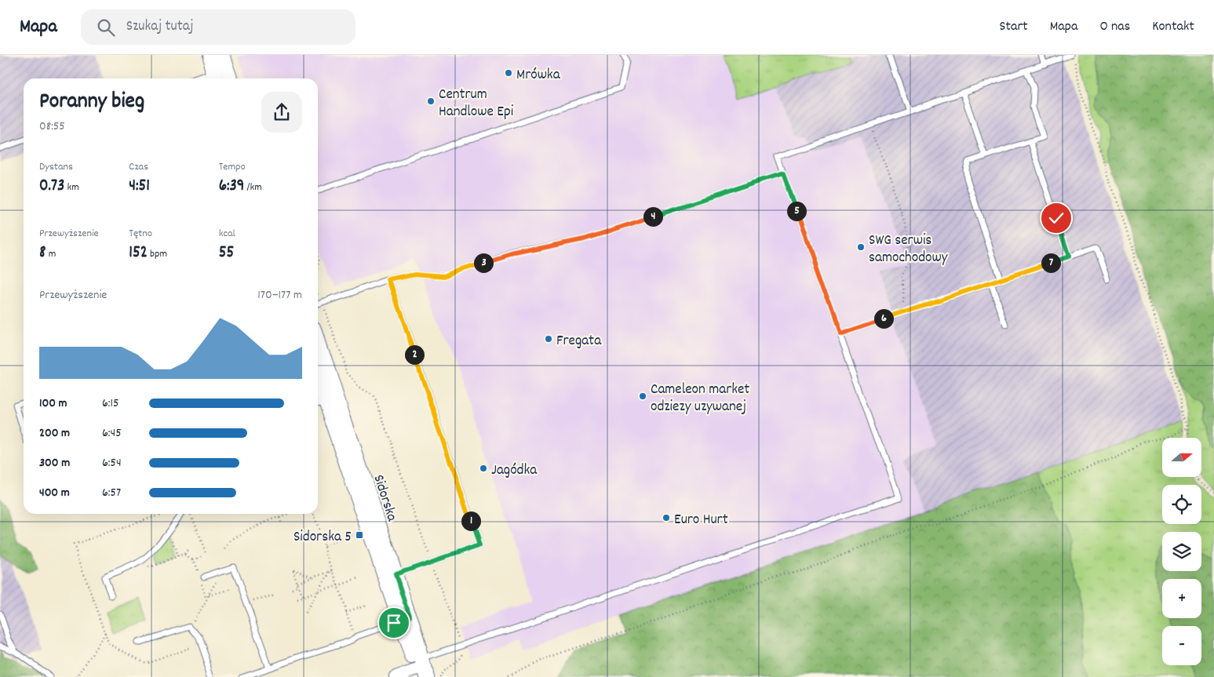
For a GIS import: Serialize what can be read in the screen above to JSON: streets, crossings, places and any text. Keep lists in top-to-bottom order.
{
  "streets": {
    "street": ["Sidorska"]
  },
  "places": {
    "other": [
      "Mrówka",
      "Centrum Handlowe Epi",
      "SWG serwis samochodowy",
      "Fregata",
      "Cameleon market odziezy uzywanej",
      "Jagódka",
      "Euro Hurt"
    ],
    "transit": ["Sidorska 5"]
  },
  "north": "right",
  "page": {
    "header": "Mapa",
    "search": "Szukaj tutaj",
    "nav": [
      "Start",
      "Mapa",
      "O nas",
      "Kontakt"
    ],
    "heading": ["Poranny bieg", "08:55"],
    "stats": [
      ["Dystans", "0.73 km"],
      ["Czas", "4:51"],
      ["Tempo", "6:39 /km"],
      ["Przewyższenie", "8 m"],
      ["Tętno", "152 bpm"],
      ["kcal", "55"]
    ],
    "pins": [
      "5",
      "4",
      "3",
      "7",
      "6",
      "2",
      "1"
    ],
    "chart": ["Przewyższenie", "170–177 m"],
    "list": [
      {
        "name": "100 m",
        "note": "6:15"
      },
      {
        "name": "200 m",
        "note": "6:45"
      },
      {
        "name": "300 m",
        "note": "6:54"
      },
      {
        "name": "400 m",
        "note": "6:57"
      }
    ],
    "map_buttons": ["+", "−"]
  }
}
